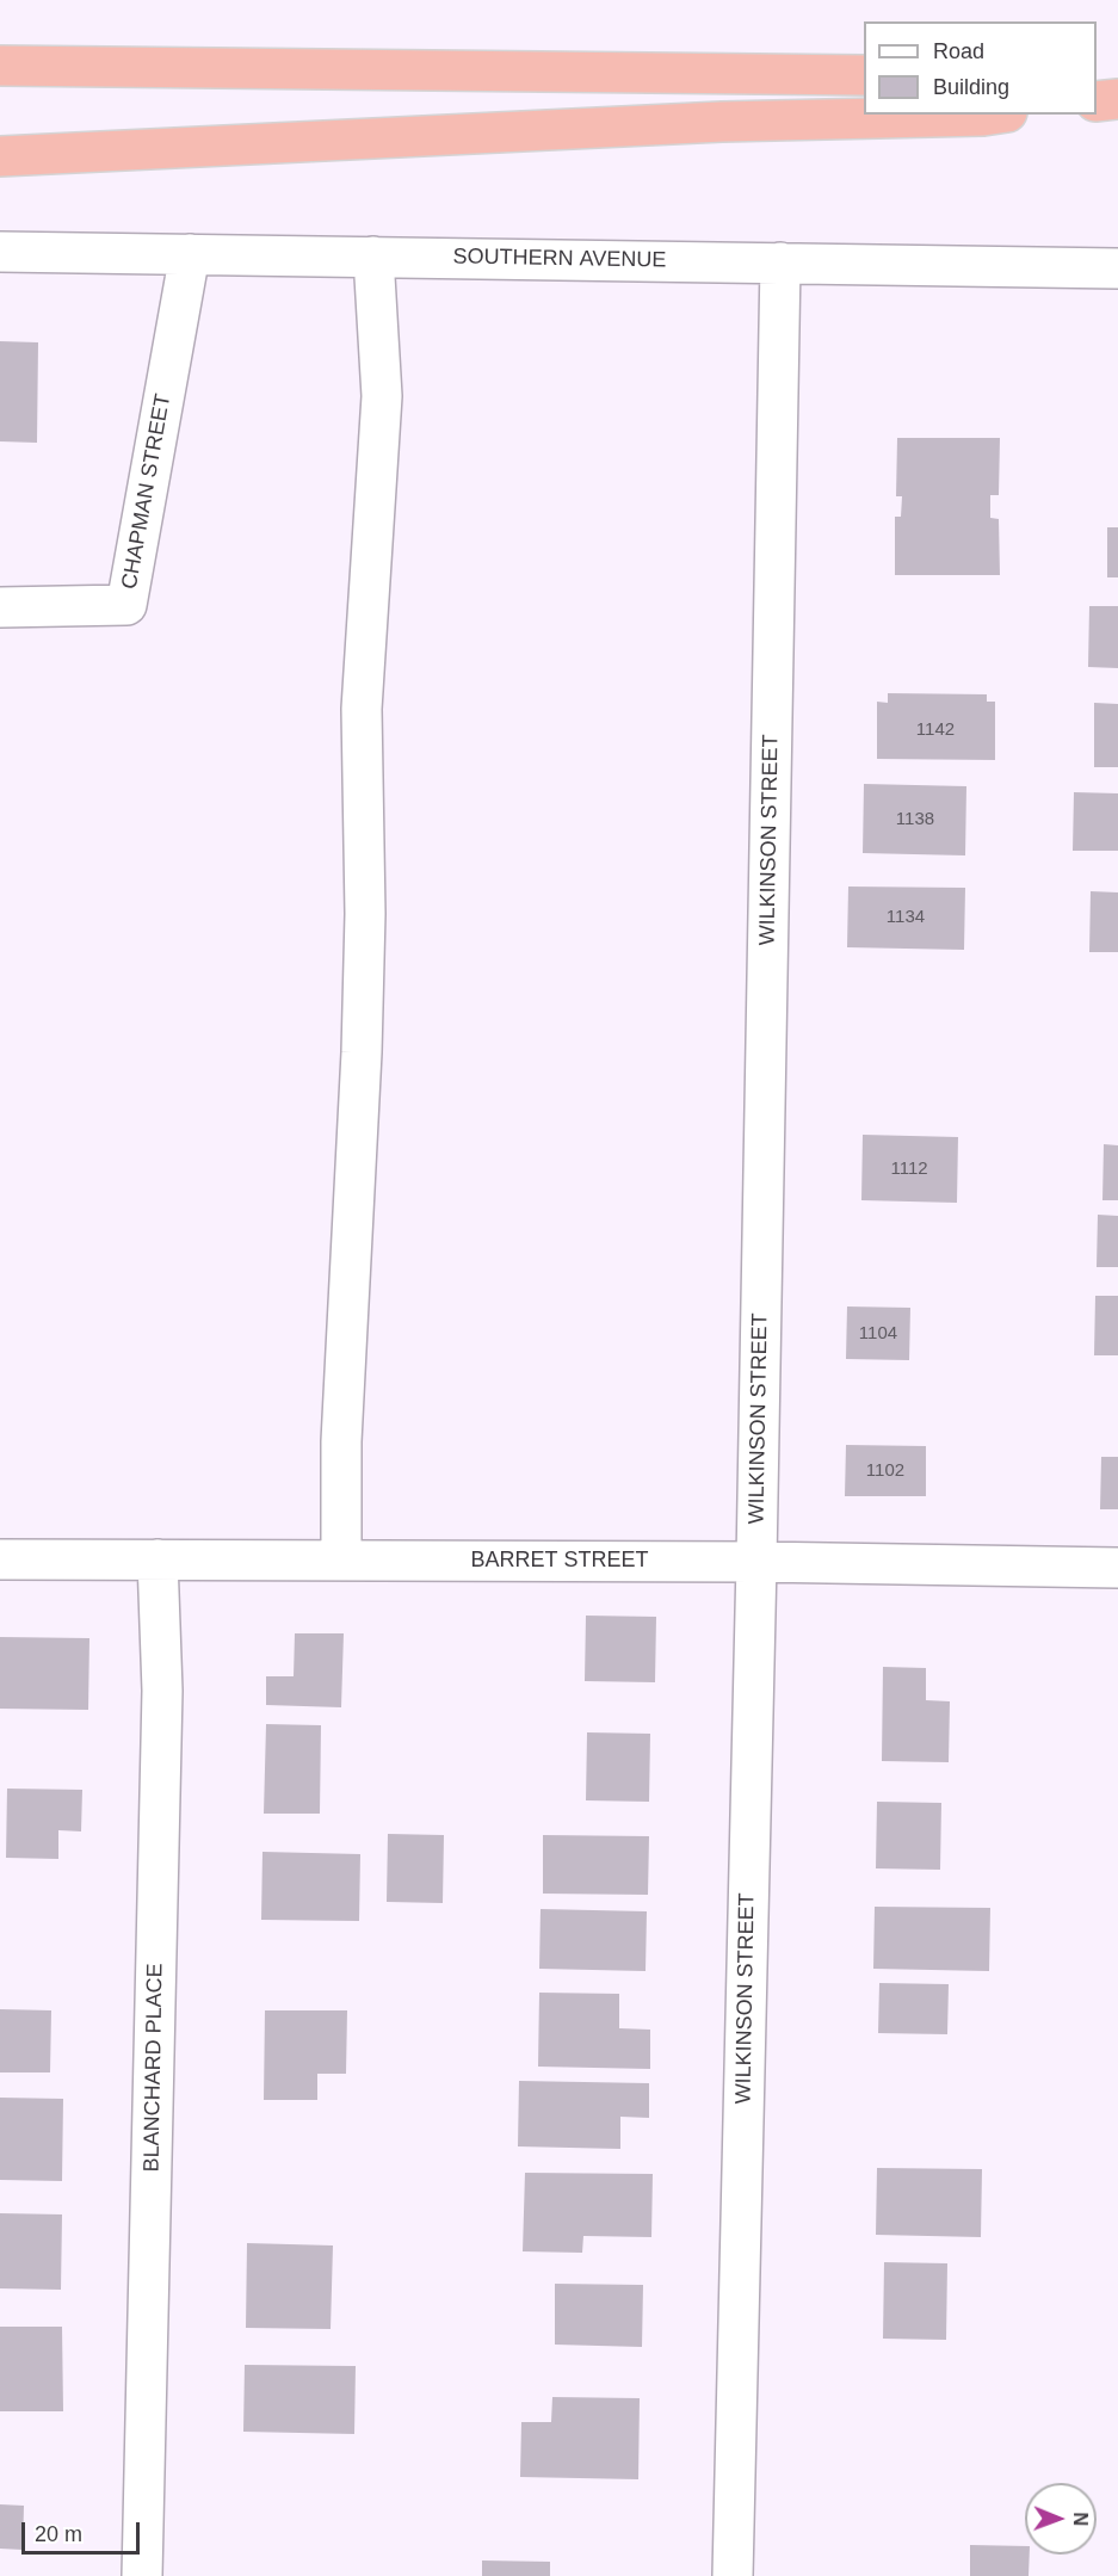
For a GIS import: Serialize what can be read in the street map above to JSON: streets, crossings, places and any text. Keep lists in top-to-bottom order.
{
  "streets": {
    "street": [
      "SOUTHERN AVENUE",
      "CHAPMAN STREET",
      "WILKINSON STREET",
      "BARRET STREET",
      "BLANCHARD PLACE"
    ]
  },
  "crossings": [
    ["SOUTHERN AVENUE", "CHAPMAN STREET"],
    ["SOUTHERN AVENUE", "WILKINSON STREET"],
    ["WILKINSON STREET", "BARRET STREET"],
    ["BARRET STREET", "BLANCHARD PLACE"]
  ],
  "house_numbers": [
    "1142",
    "1138",
    "1134",
    "1112",
    "1104",
    "1102"
  ],
  "legend": ["Road", "Building"],
  "scale_bar": "20 m",
  "north": "right"
}
